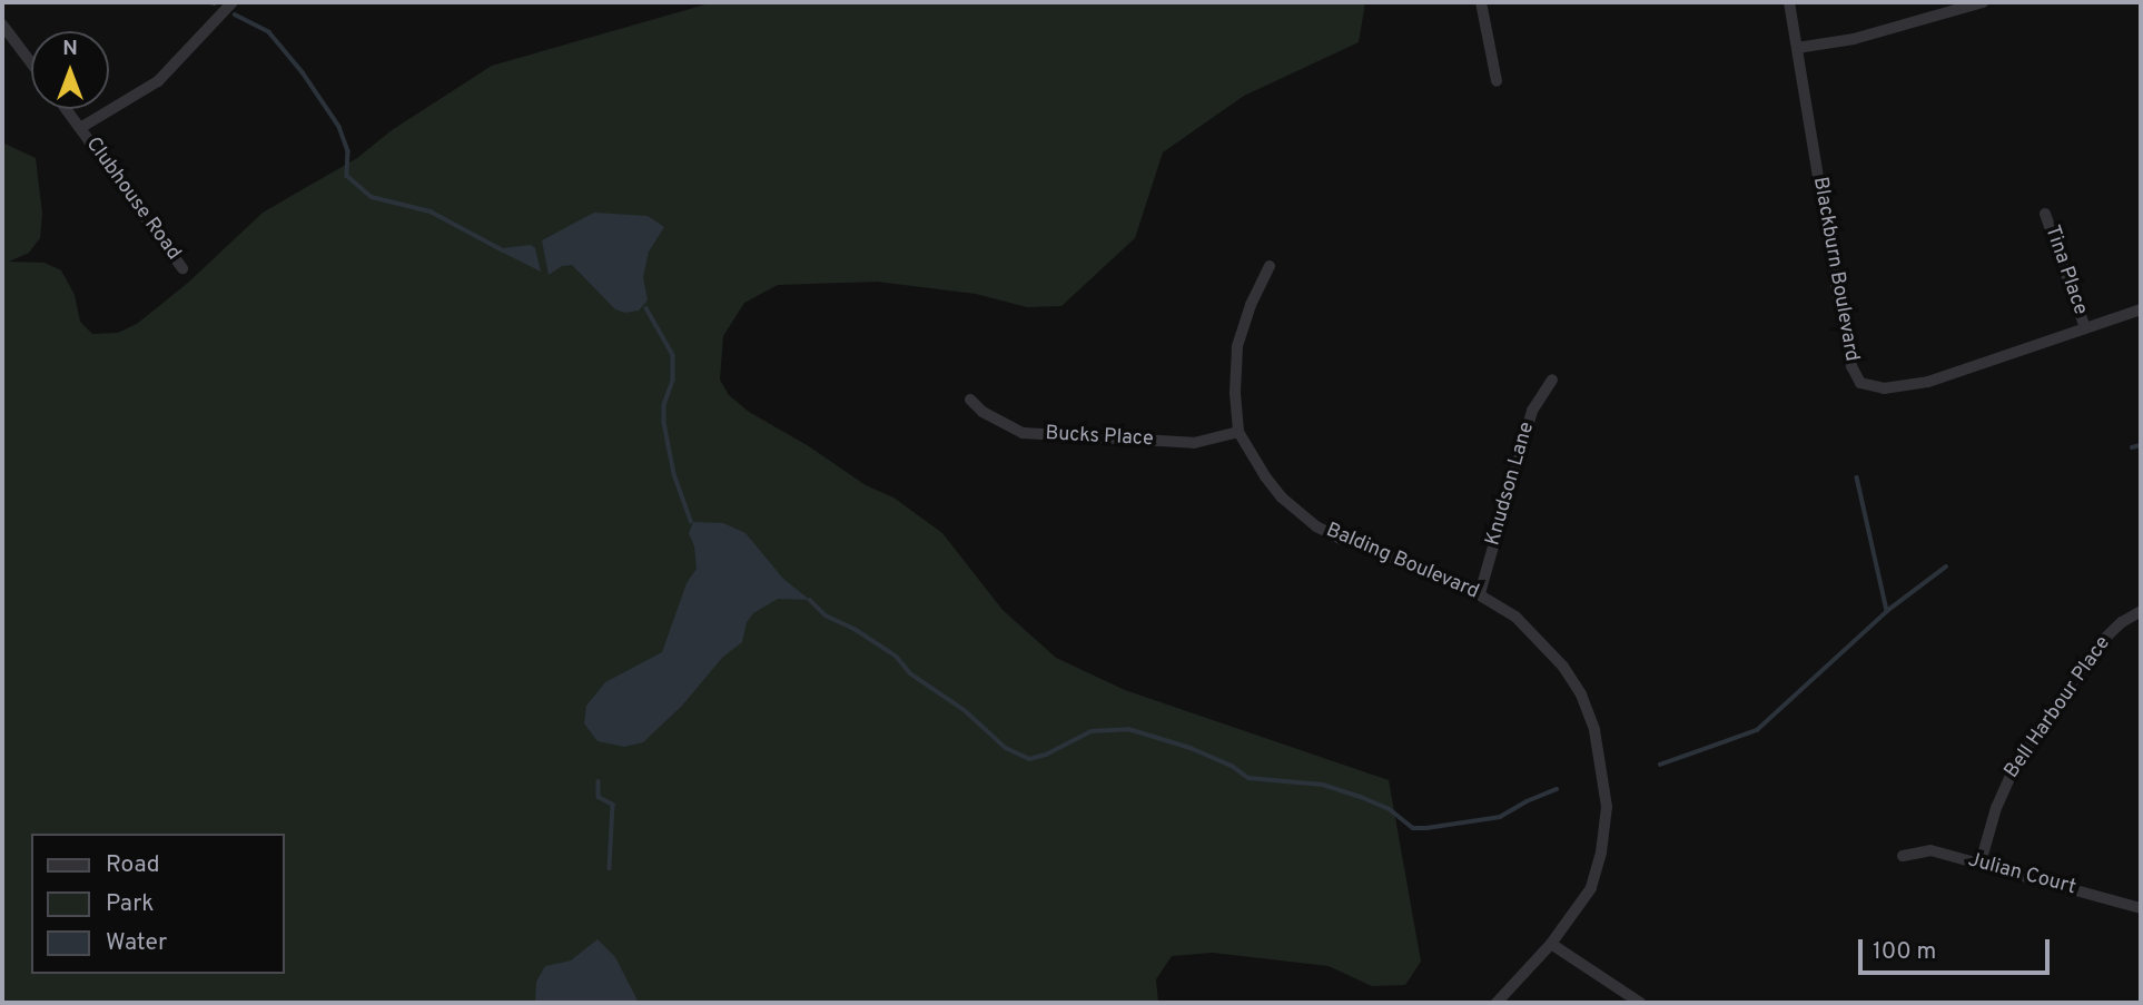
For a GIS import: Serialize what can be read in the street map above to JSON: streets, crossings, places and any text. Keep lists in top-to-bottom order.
{
  "streets": {
    "street": [
      "Clubhouse Road",
      "Blackburn Boulevard",
      "Tina Place",
      "Bucks Place",
      "Knudson Lane",
      "Balding Boulevard",
      "Bell Harbour Place",
      "Julian Court"
    ]
  },
  "crossings": [
    ["Blackburn Boulevard", "Tina Place"],
    ["Bucks Place", "Balding Boulevard"],
    ["Knudson Lane", "Balding Boulevard"],
    ["Bell Harbour Place", "Julian Court"]
  ],
  "legend": ["Road", "Park", "Water"],
  "scale_bar": "100 m",
  "north": "top"
}
